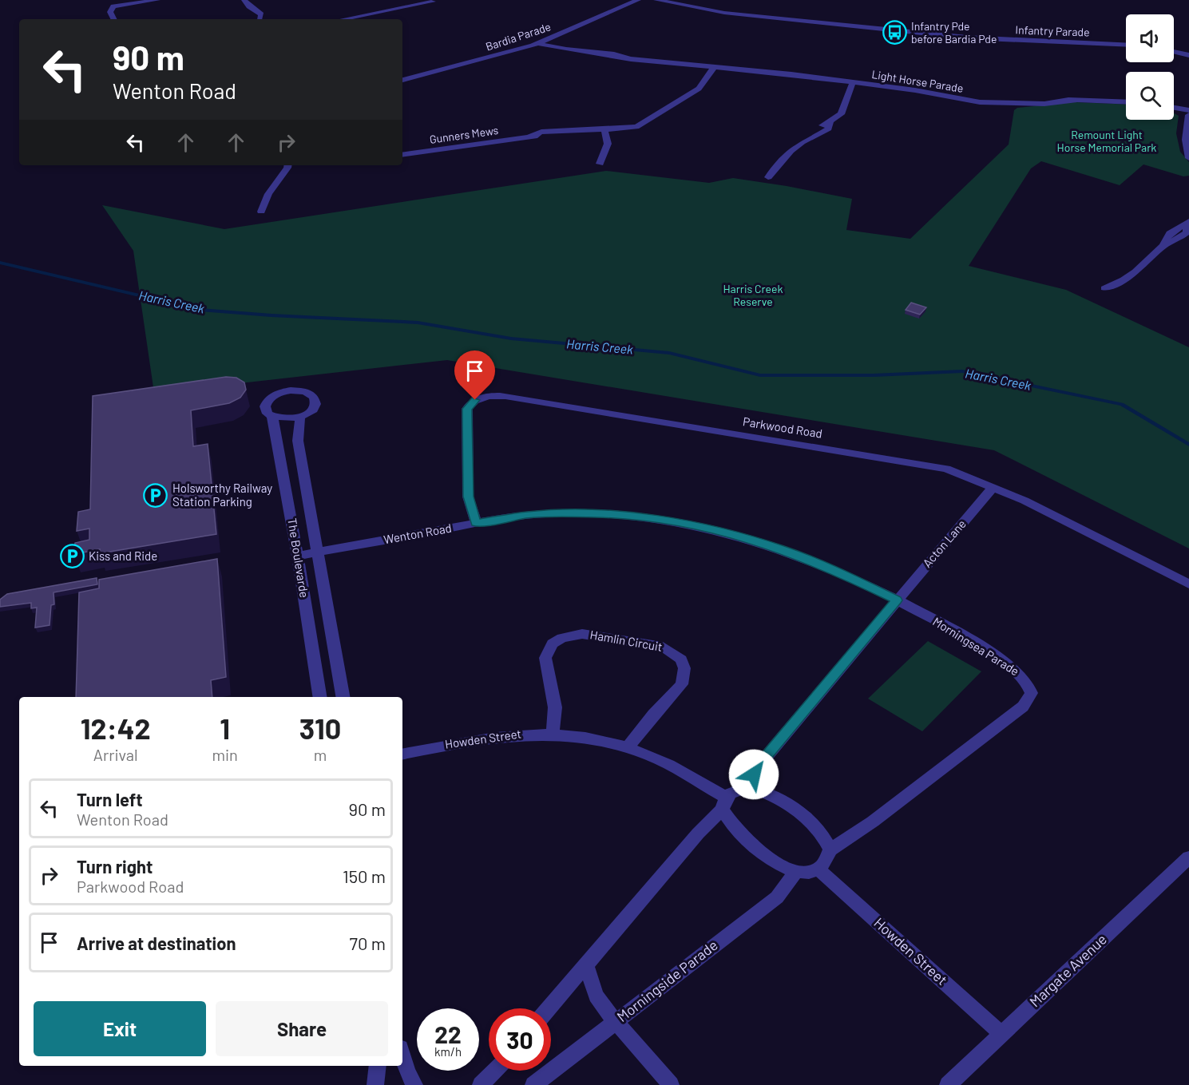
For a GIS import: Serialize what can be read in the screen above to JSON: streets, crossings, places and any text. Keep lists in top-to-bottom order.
{
  "streets": {
    "street": [
      "Infantry Parade",
      "Bardia Parade",
      "Light Horse Parade",
      "Gunners Mews",
      "Parkwood Road",
      "Wenton Road",
      "Acton Lane",
      "The Boulevarde",
      "Hamlin Circuit",
      "Morningsea Parade",
      "Howden Street",
      "Margate Avenue",
      "Morningside Parade"
    ]
  },
  "crossings": [
    ["Bardia Parade", "Light Horse Parade"],
    ["Light Horse Parade", "Gunners Mews"],
    ["Parkwood Road", "Wenton Road"],
    ["Parkwood Road", "Acton Lane"],
    ["Wenton Road", "Acton Lane"],
    ["Wenton Road", "The Boulevarde"],
    ["Wenton Road", "Morningsea Parade"],
    ["Acton Lane", "Morningsea Parade"],
    ["Hamlin Circuit", "Howden Street"],
    ["Howden Street", "Margate Avenue"],
    ["Howden Street", "Morningside Parade"]
  ],
  "water": ["Harris Creek"],
  "parks": ["Remount Light Horse Memorial Park", "Harris Creek Reserve"],
  "places": {
    "bus stop": ["Infantry Pde before Bardia Pde"],
    "parking": ["Holsworthy Railway Station Parking", "Kiss and Ride"]
  },
  "page": {
    "turn": ["90 m", "Wenton Road"],
    "eta": [
      "12:42",
      "Arrival",
      "1",
      "min",
      "310",
      "m"
    ],
    "list": [
      {
        "name": "Turn left",
        "note": "Wenton Road",
        "value": "90 m"
      },
      {
        "name": "Turn right",
        "note": "Parkwood Road",
        "value": "150 m"
      },
      {
        "name": "Arrive at destination",
        "value": "70 m"
      }
    ],
    "buttons": ["Exit", "Share"],
    "speed": "22 km/h",
    "limit": "30"
  }
}
